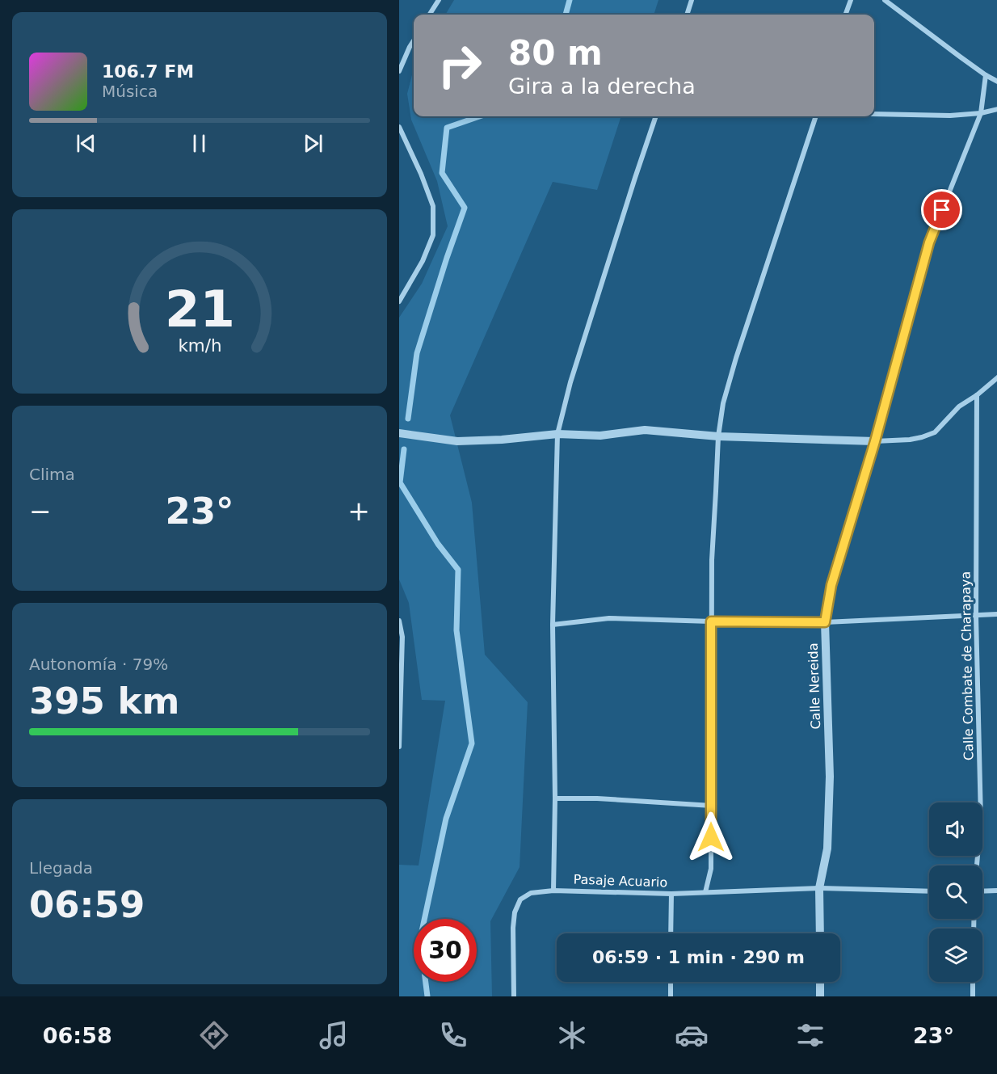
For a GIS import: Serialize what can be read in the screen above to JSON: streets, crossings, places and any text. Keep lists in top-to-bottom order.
{
  "streets": {
    "street": ["Calle Combate de Charapaya", "Calle Nereida", "Pasaje Acuario"]
  },
  "crossings": [
    ["Calle Nereida", "Pasaje Acuario"]
  ],
  "page": {
    "turn": ["80 m", "Gira a la derecha"],
    "song": ["106.7 FM", "Música"],
    "tile": [
      "Clima",
      ["Autonomía · 79%", "395 km"],
      ["Llegada", "06:59"]
    ],
    "heat": ["−", "23°", "+"],
    "limit": "30",
    "trip": "06:59 · 1 min · 290 m",
    "tabs": ["06:58", "23°"],
    "gauge": ["21", "km/h"]
  }
}
